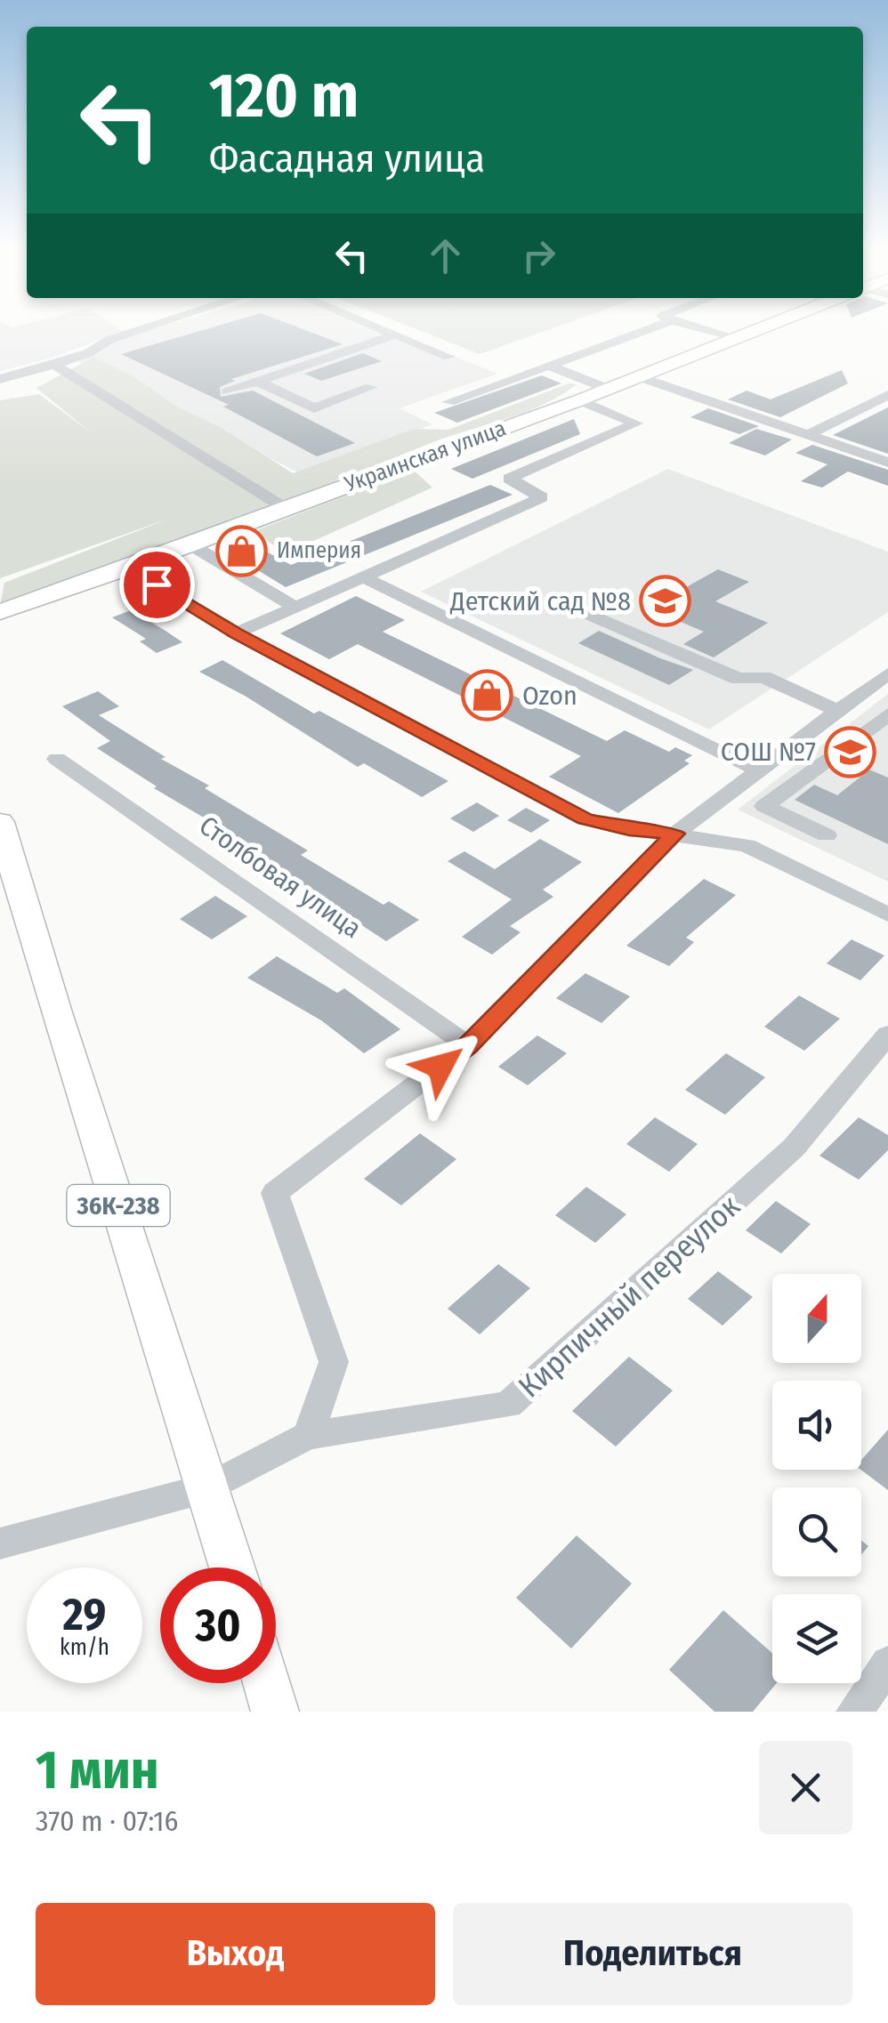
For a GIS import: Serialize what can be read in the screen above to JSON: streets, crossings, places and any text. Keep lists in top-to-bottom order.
{
  "streets": {
    "main road": ["Украинская улица", "36К-238"],
    "street": ["Столбовая улица", "Кирпичный переулок"]
  },
  "crossings": [
    ["36К-238", "Кирпичный переулок"]
  ],
  "places": {
    "shop": ["Империя", "Ozon"],
    "school or university": ["Детский сад №8", "СОШ №7"]
  },
  "north": "top",
  "page": {
    "turn": ["120 m", "Фасадная улица"],
    "speed": "29 km/h",
    "limit": "30",
    "heading": ["1 мин", "370 m · 07:16"],
    "buttons": ["Выход", "Поделиться"]
  }
}
